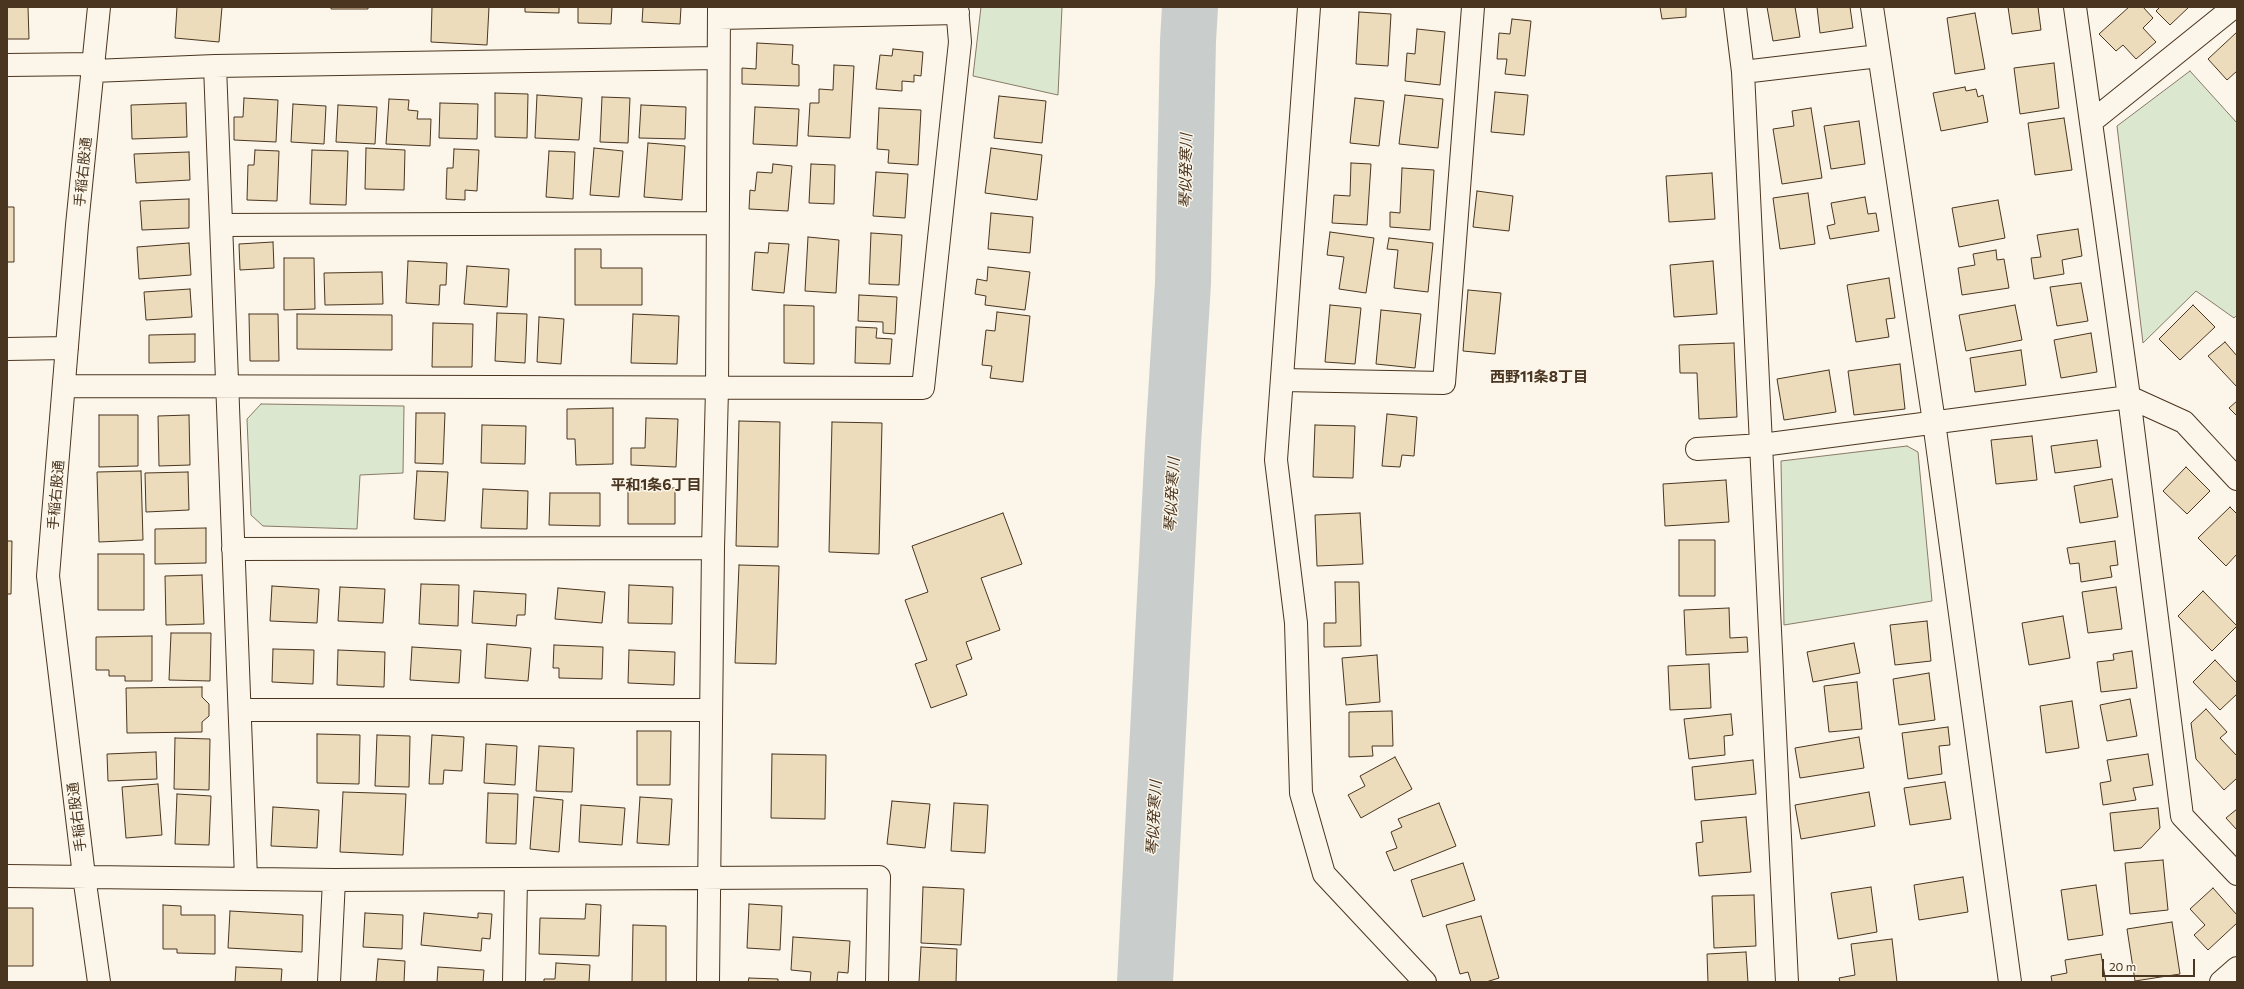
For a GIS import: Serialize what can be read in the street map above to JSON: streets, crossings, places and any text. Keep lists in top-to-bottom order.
{
  "streets": {
    "street": ["手稲右股通"]
  },
  "districts": ["西野11条8丁目", "平和1条6丁目"],
  "water": ["琴似発寒川"],
  "scale_bar": "20 m"
}
